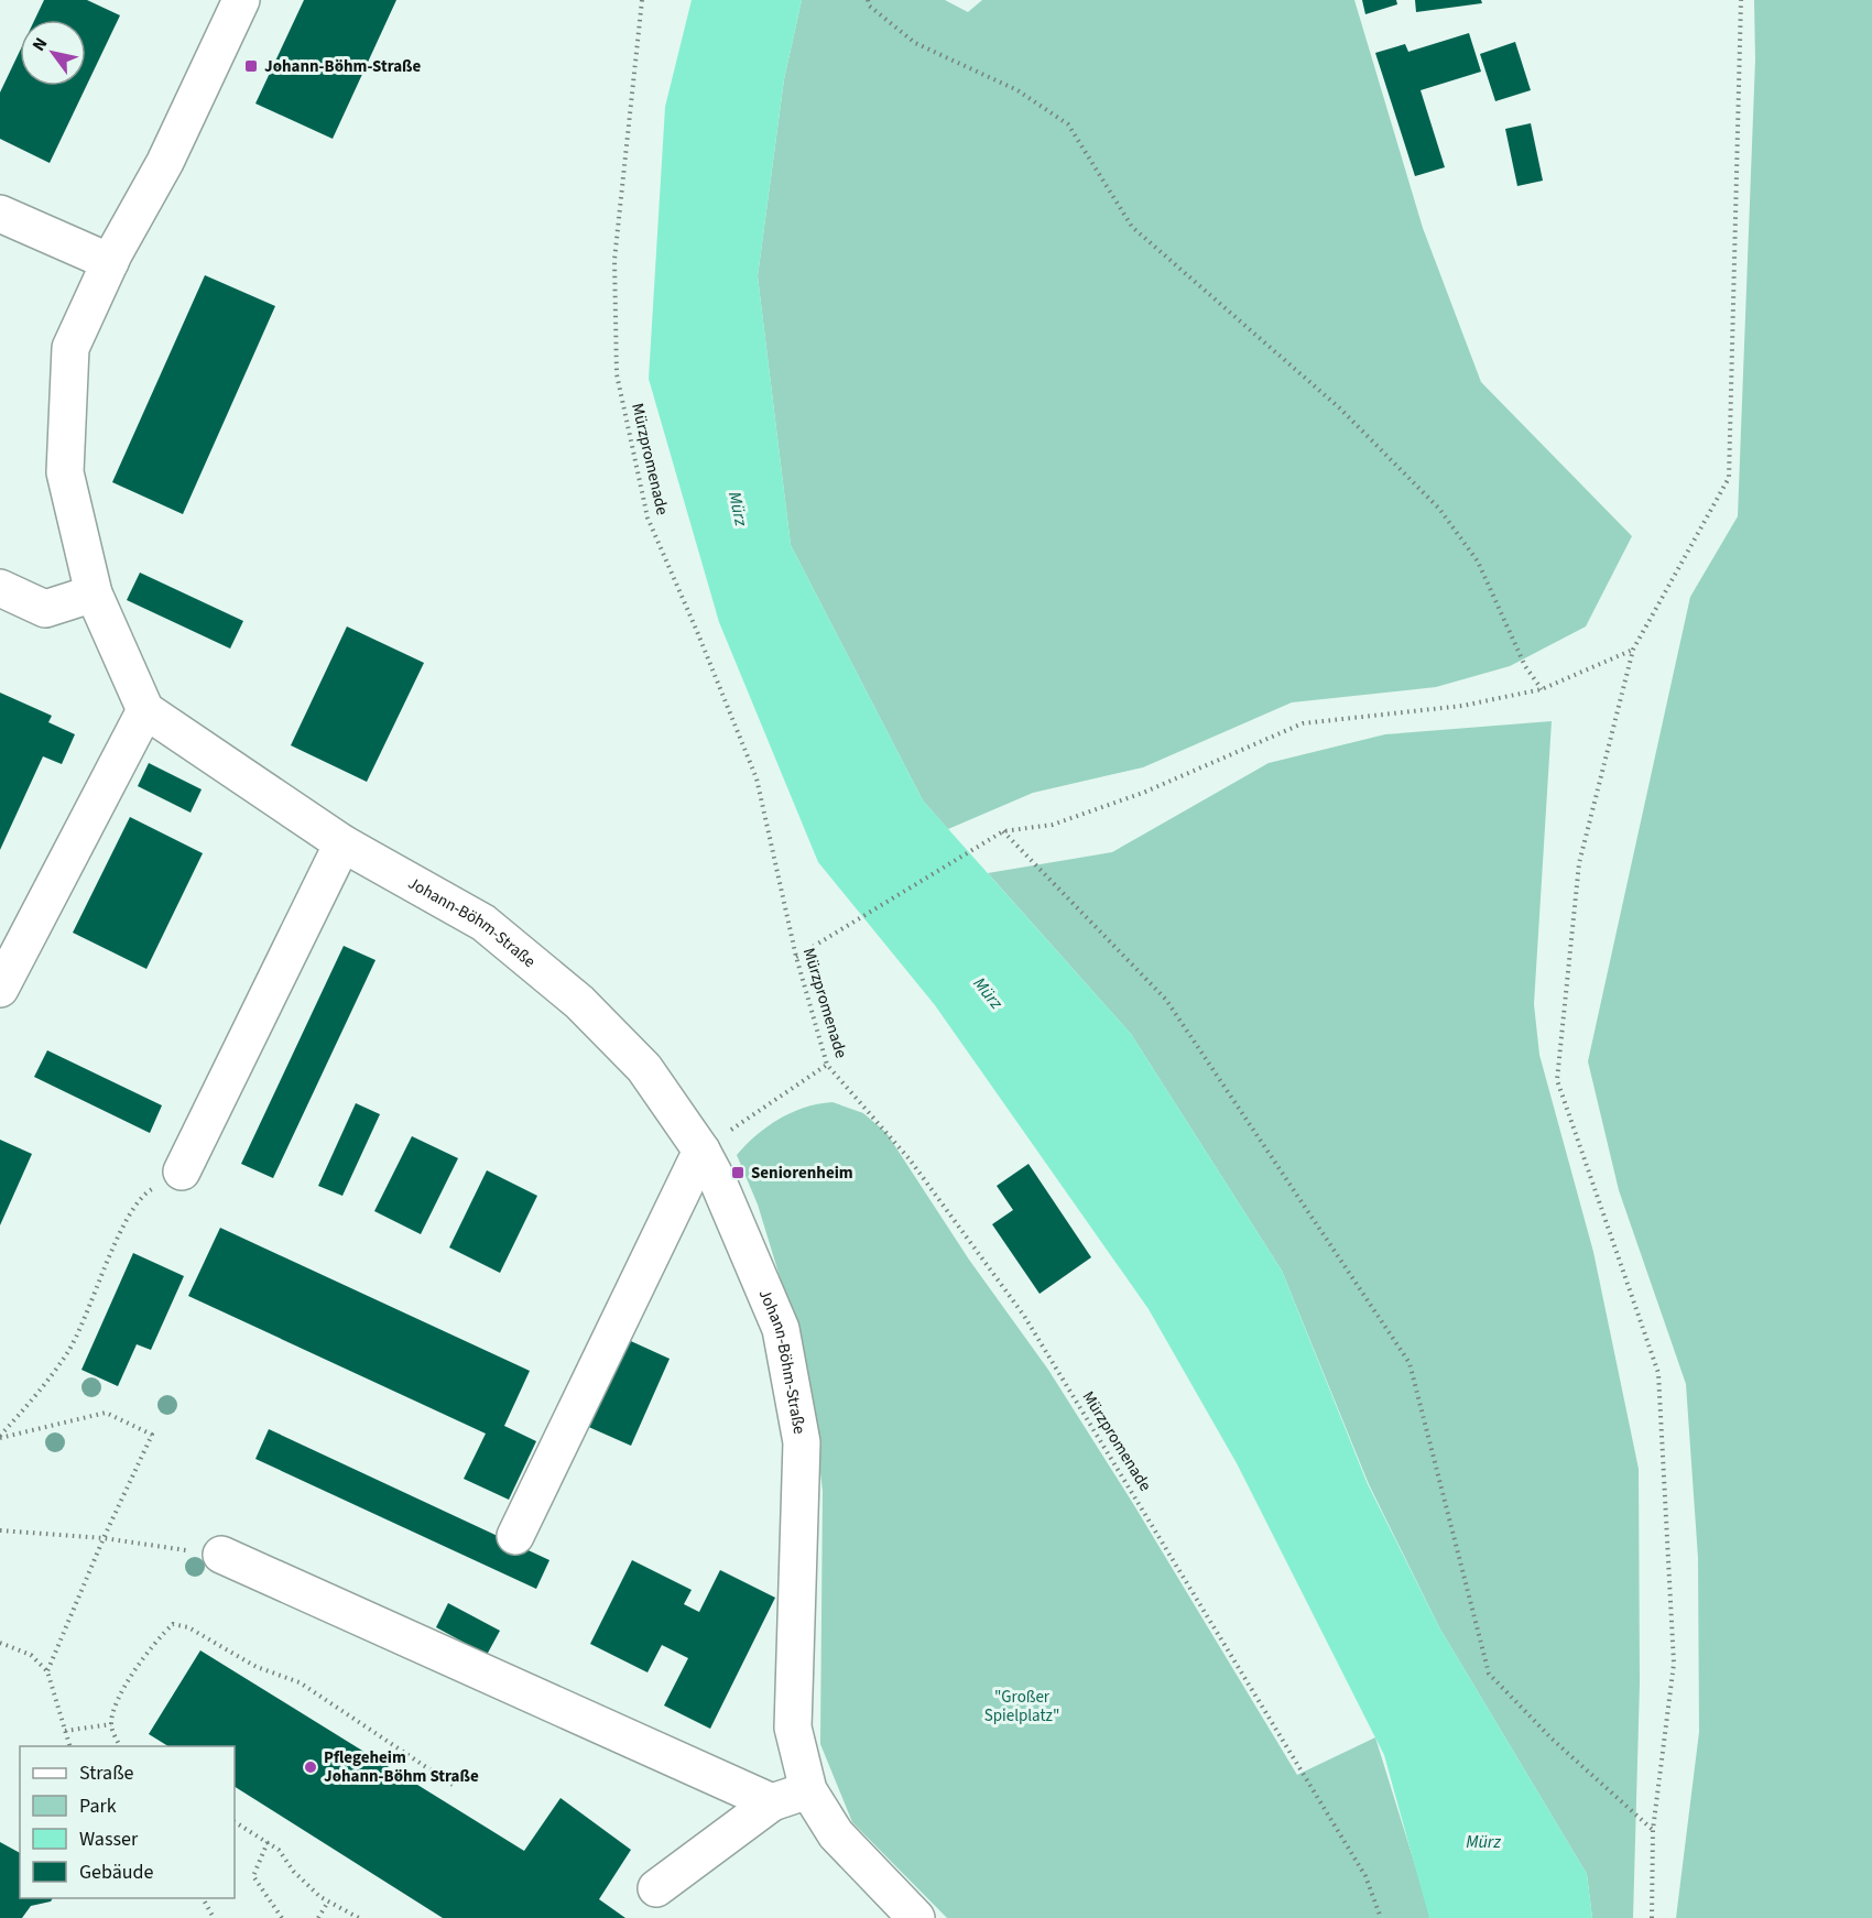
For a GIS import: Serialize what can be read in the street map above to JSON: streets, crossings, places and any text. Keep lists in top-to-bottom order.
{
  "streets": {
    "street": ["Johann-Böhm-Straße"],
    "path": ["Mürzpromenade"]
  },
  "water": ["Mürz"],
  "parks": ["\"Großer Spielplatz\""],
  "places": {
    "transit": ["Johann-Böhm-Straße", "Seniorenheim"],
    "other": ["Pflegeheim Johann-Böhm Straße"]
  },
  "legend": [
    "Straße",
    "Park",
    "Wasser",
    "Gebäude"
  ],
  "north": "top left"
}
